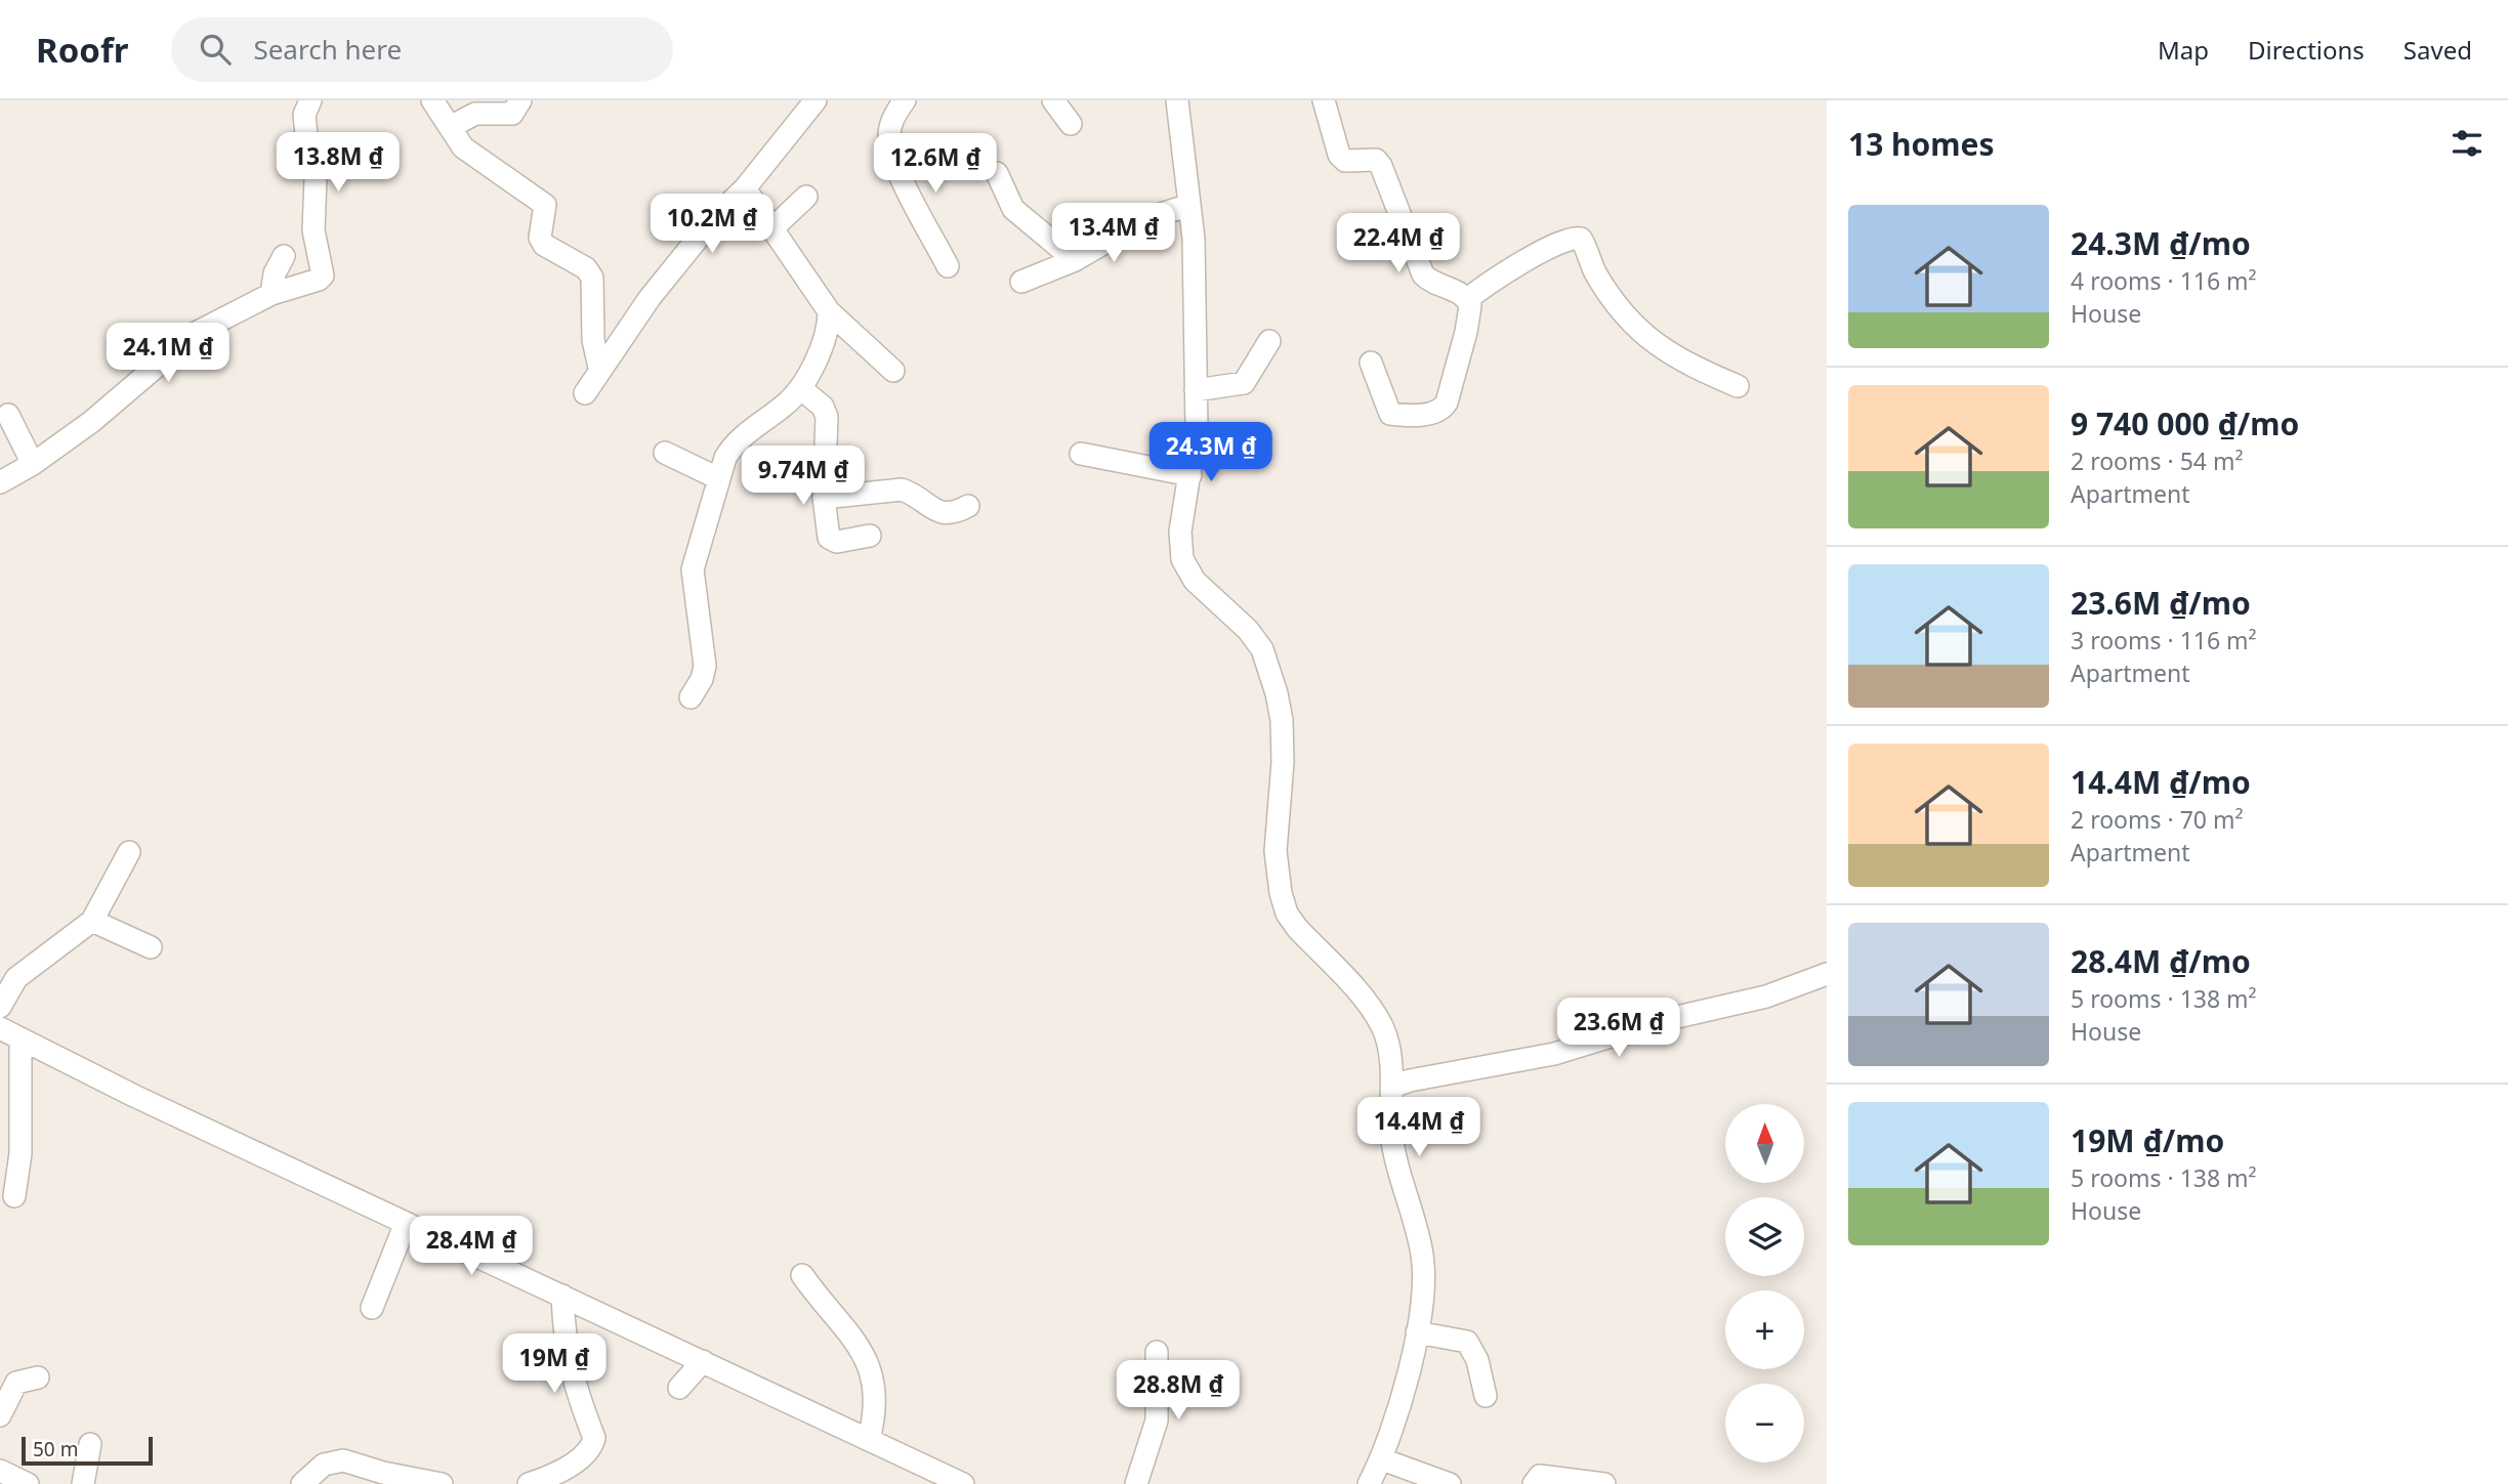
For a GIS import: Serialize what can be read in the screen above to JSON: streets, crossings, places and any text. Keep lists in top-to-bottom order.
{
  "scale_bar": "50 m",
  "north": "top",
  "page": {
    "header": "Roofr",
    "search": "Search here",
    "nav": ["Map", "Directions", "Saved"],
    "heading": "13 homes",
    "price": [
      "13.8M ₫",
      "12.6M ₫",
      "10.2M ₫",
      "13.4M ₫",
      "22.4M ₫",
      "24.1M ₫",
      "24.3M ₫",
      "9.74M ₫",
      "23.6M ₫",
      "14.4M ₫",
      "28.4M ₫",
      "19M ₫",
      "28.8M ₫"
    ],
    "list": [
      {
        "name": "24.3M ₫/mo",
        "note": "4 rooms · 116 m² · House"
      },
      {
        "name": "9 740 000 ₫/mo",
        "note": "2 rooms · 54 m² · Apartment"
      },
      {
        "name": "23.6M ₫/mo",
        "note": "3 rooms · 116 m² · Apartment"
      },
      {
        "name": "14.4M ₫/mo",
        "note": "2 rooms · 70 m² · Apartment"
      },
      {
        "name": "28.4M ₫/mo",
        "note": "5 rooms · 138 m² · House"
      },
      {
        "name": "19M ₫/mo",
        "note": "5 rooms · 138 m² · House"
      }
    ],
    "map_buttons": ["+", "−"],
    "scale": "50 m"
  }
}
